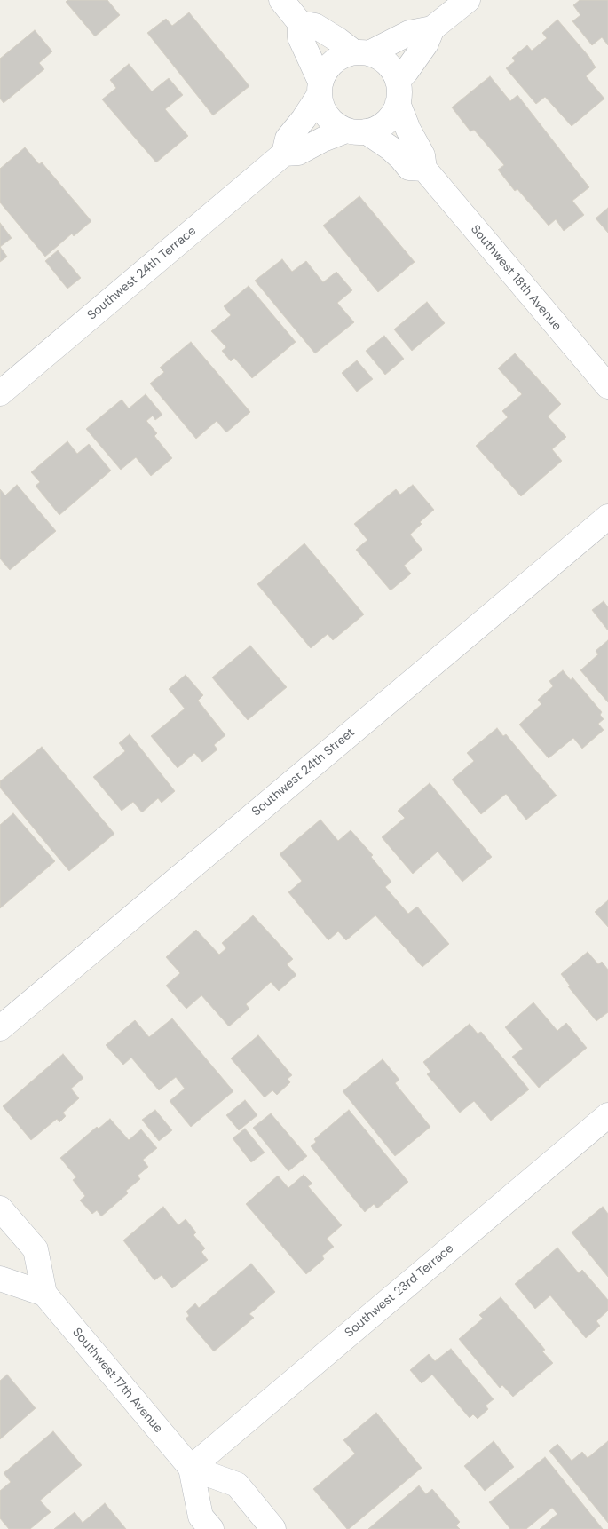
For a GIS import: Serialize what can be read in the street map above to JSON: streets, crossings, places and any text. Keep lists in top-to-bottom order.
{
  "streets": {
    "street": [
      "Southwest 24th Terrace",
      "Southwest 18th Avenue",
      "Southwest 24th Street",
      "Southwest 23rd Terrace",
      "Southwest 17th Avenue"
    ]
  },
  "crossings": [
    ["Southwest 24th Terrace", "Southwest 18th Avenue"],
    ["Southwest 23rd Terrace", "Southwest 17th Avenue"]
  ]
}
